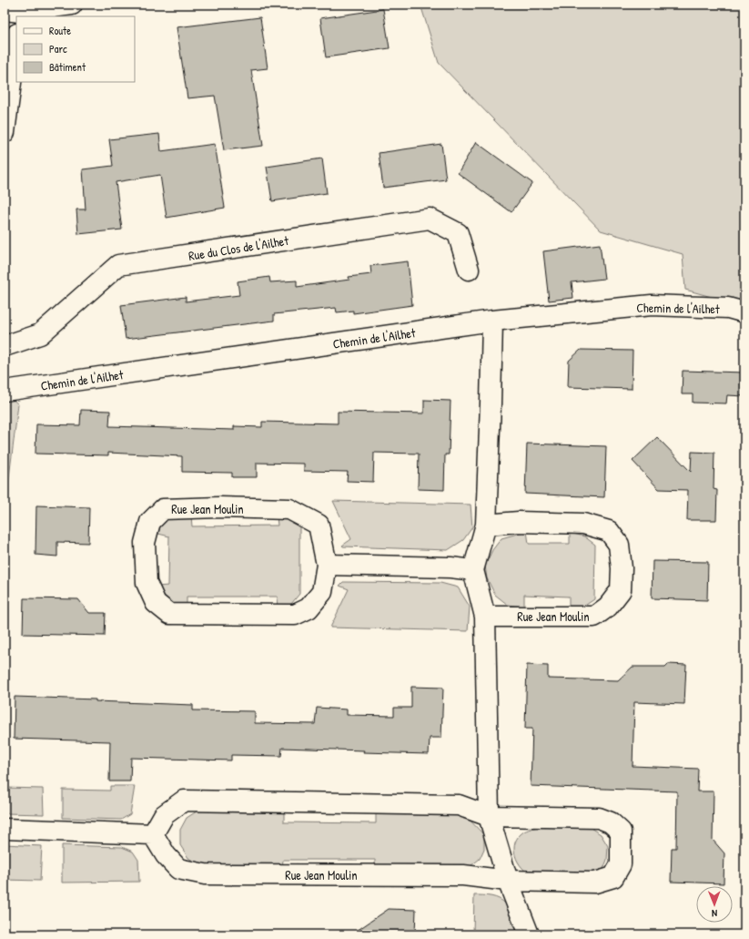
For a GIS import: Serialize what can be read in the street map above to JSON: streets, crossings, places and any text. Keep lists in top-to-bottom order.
{
  "streets": {
    "street": ["Rue du Clos de l'Ailhet", "Chemin de l'Ailhet", "Rue Jean Moulin"]
  },
  "legend": ["Route", "Parc", "Bâtiment"],
  "north": "bottom"
}
